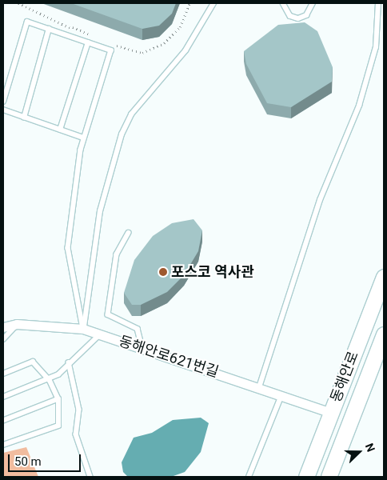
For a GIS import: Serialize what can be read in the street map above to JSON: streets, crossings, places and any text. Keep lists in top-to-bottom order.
{
  "streets": {
    "main road": ["동해안로"],
    "street": ["동해안로621번길"]
  },
  "crossings": [
    ["동해안로621번길", "동해안로"]
  ],
  "places": ["포스코 역사관"],
  "scale_bar": "50 m",
  "north": "right"
}
